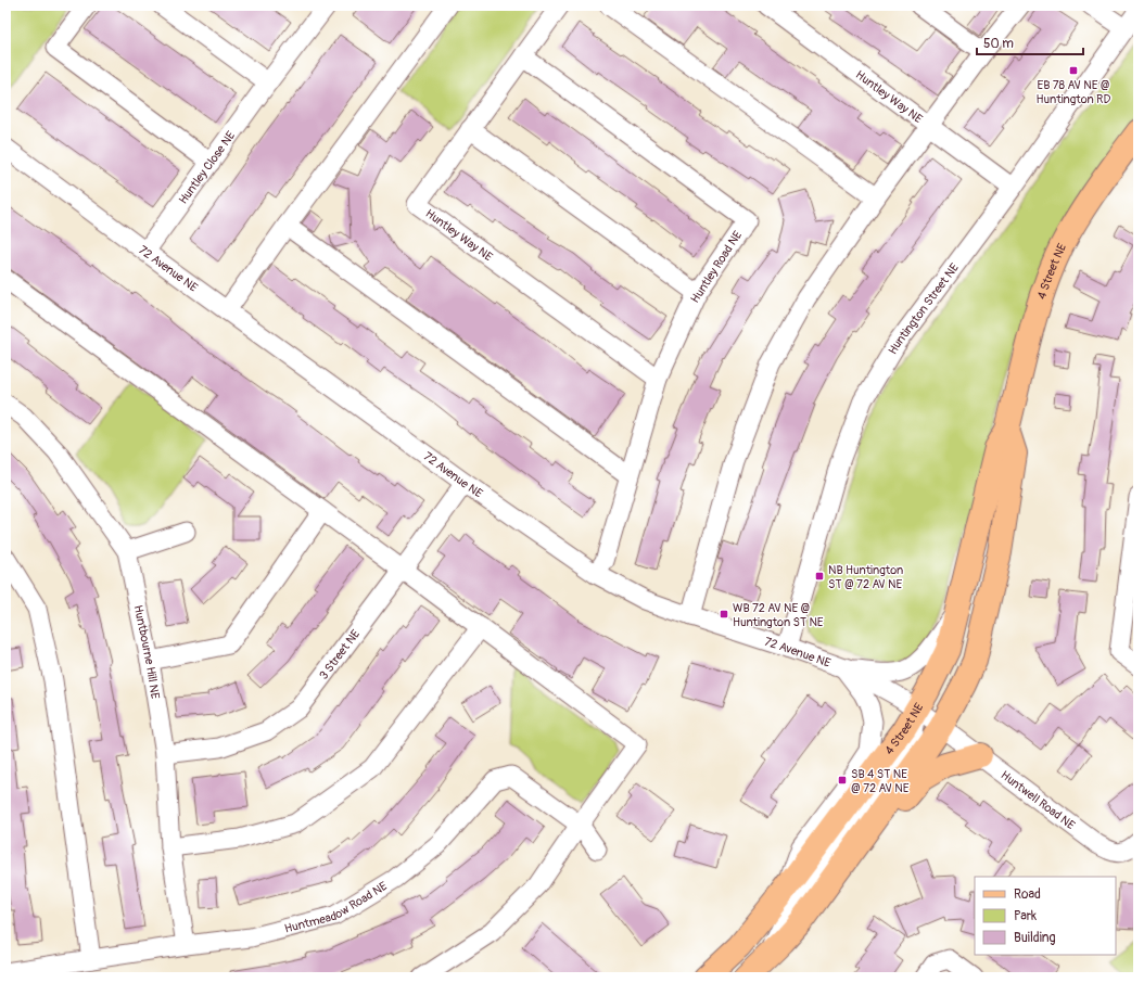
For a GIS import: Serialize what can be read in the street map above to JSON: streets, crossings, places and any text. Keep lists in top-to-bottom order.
{
  "streets": {
    "main road": ["4 Street NE"],
    "street": [
      "Huntley Way NE",
      "Huntley Close NE",
      "Huntley Road NE",
      "72 Avenue NE",
      "Huntington Street NE",
      "Huntbourne Hill NE",
      "3 Street NE",
      "Huntwell Road NE",
      "Huntmeadow Road NE"
    ]
  },
  "crossings": [
    ["Huntley Way NE", "Huntley Road NE"],
    ["Huntley Way NE", "Huntington Street NE"],
    ["Huntley Close NE", "72 Avenue NE"],
    ["Huntley Road NE", "72 Avenue NE"],
    ["72 Avenue NE", "4 Street NE"],
    ["72 Avenue NE", "Huntington Street NE"],
    ["72 Avenue NE", "3 Street NE"],
    ["72 Avenue NE", "Huntwell Road NE"],
    ["Huntbourne Hill NE", "3 Street NE"],
    ["Huntbourne Hill NE", "Huntmeadow Road NE"]
  ],
  "places": {
    "transit": [
      "EB 78 AV NE @ Huntington RD",
      "NB Huntington ST @ 72 AV NE",
      "WB 72 AV NE @ Huntington ST NE",
      "SB 4 ST NE @ 72 AV NE"
    ]
  },
  "legend": ["Road", "Park", "Building"],
  "scale_bar": "50 m"
}
